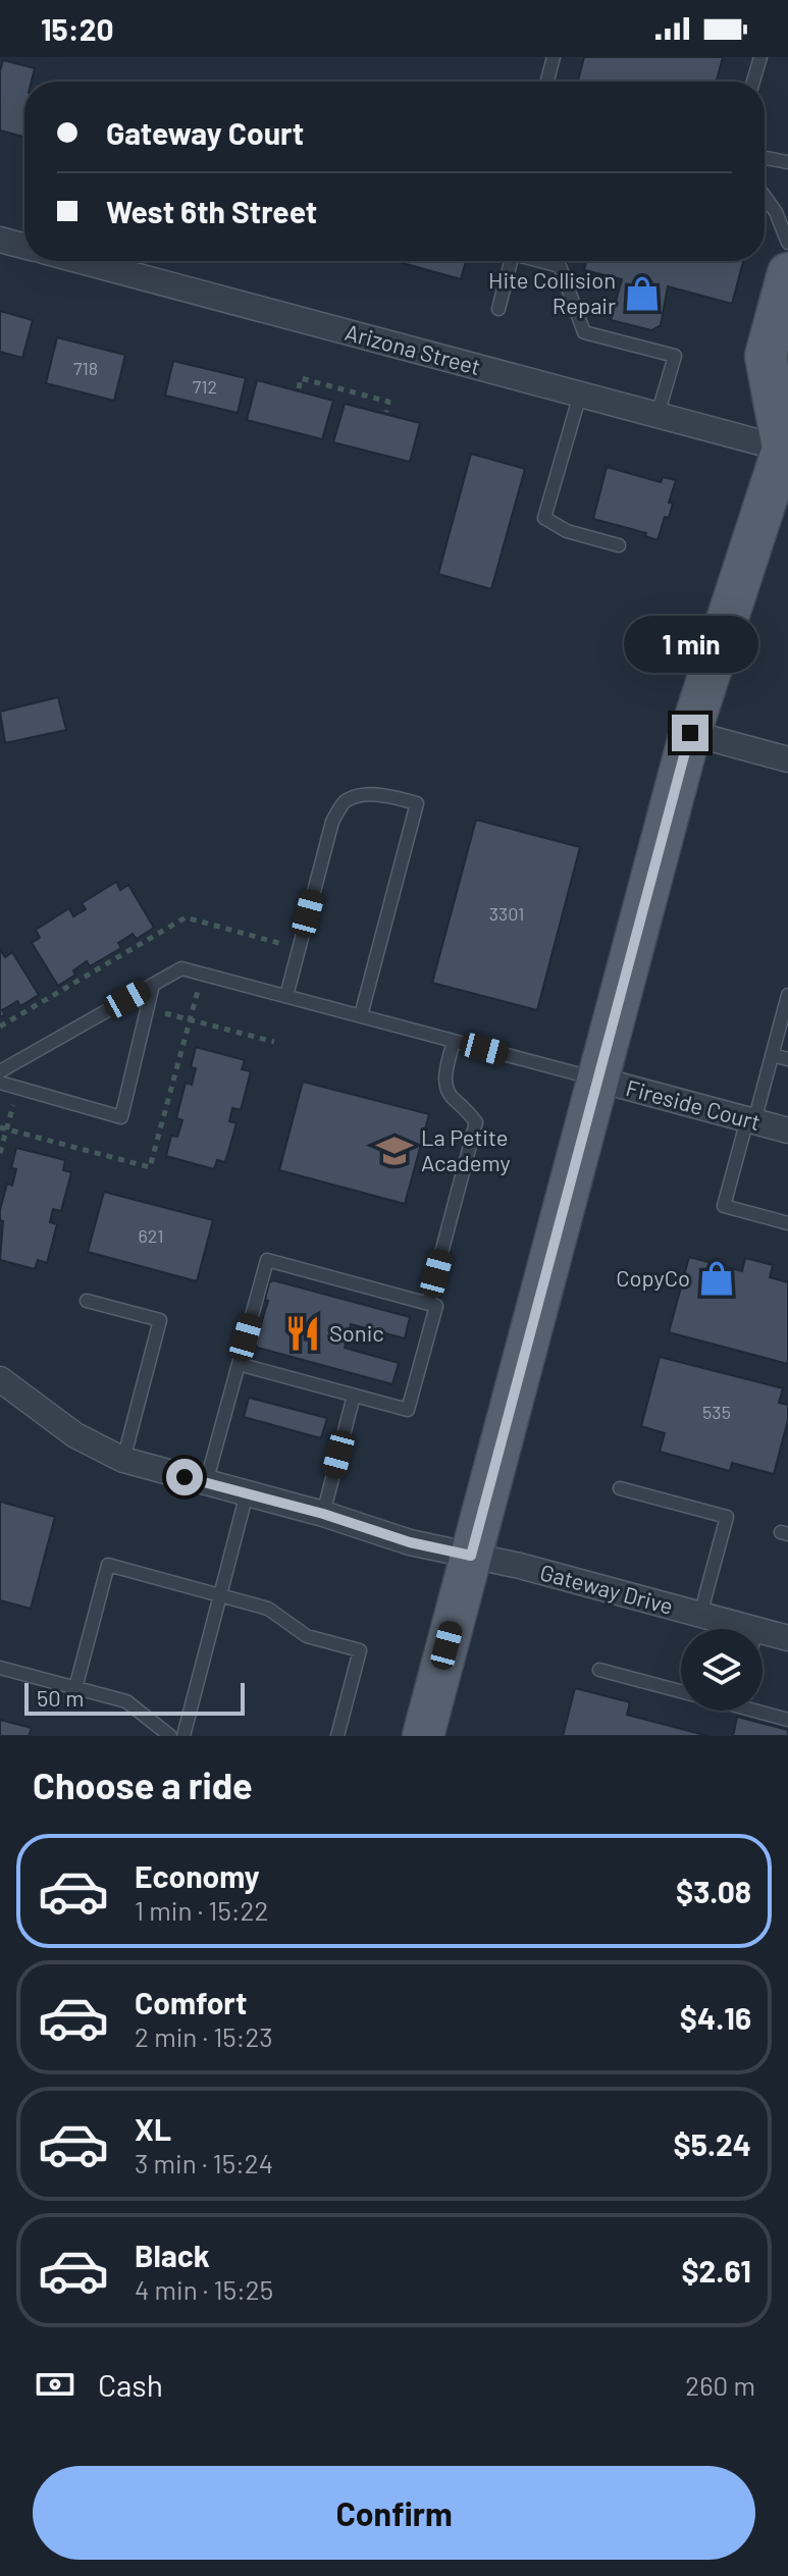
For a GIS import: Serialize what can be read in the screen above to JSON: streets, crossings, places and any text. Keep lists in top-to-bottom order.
{
  "streets": {
    "street": ["Arizona Street", "Fireside Court", "Gateway Drive"]
  },
  "places": {
    "shop": ["Hite Collision Repair", "CopyCo"],
    "school or university": ["La Petite Academy"],
    "restaurant": ["Sonic"]
  },
  "house_numbers": [
    "718",
    "712",
    "3301",
    "621",
    "535"
  ],
  "scale_bar": "50 m",
  "page": {
    "status": "15:20",
    "banner": ["Gateway Court", "West 6th Street"],
    "bubble": "1 min",
    "scale": "50 m",
    "heading": "Choose a ride",
    "list": [
      {
        "name": "Economy",
        "note": "1 min · 15:22",
        "value": "$3.08"
      },
      {
        "name": "Comfort",
        "note": "2 min · 15:23",
        "value": "$4.16"
      },
      {
        "name": "XL",
        "note": "3 min · 15:24",
        "value": "$5.24"
      },
      {
        "name": "Black",
        "note": "4 min · 15:25",
        "value": "$2.61"
      }
    ],
    "pay": ["Cash", "260 m"],
    "buttons": "Confirm"
  }
}
